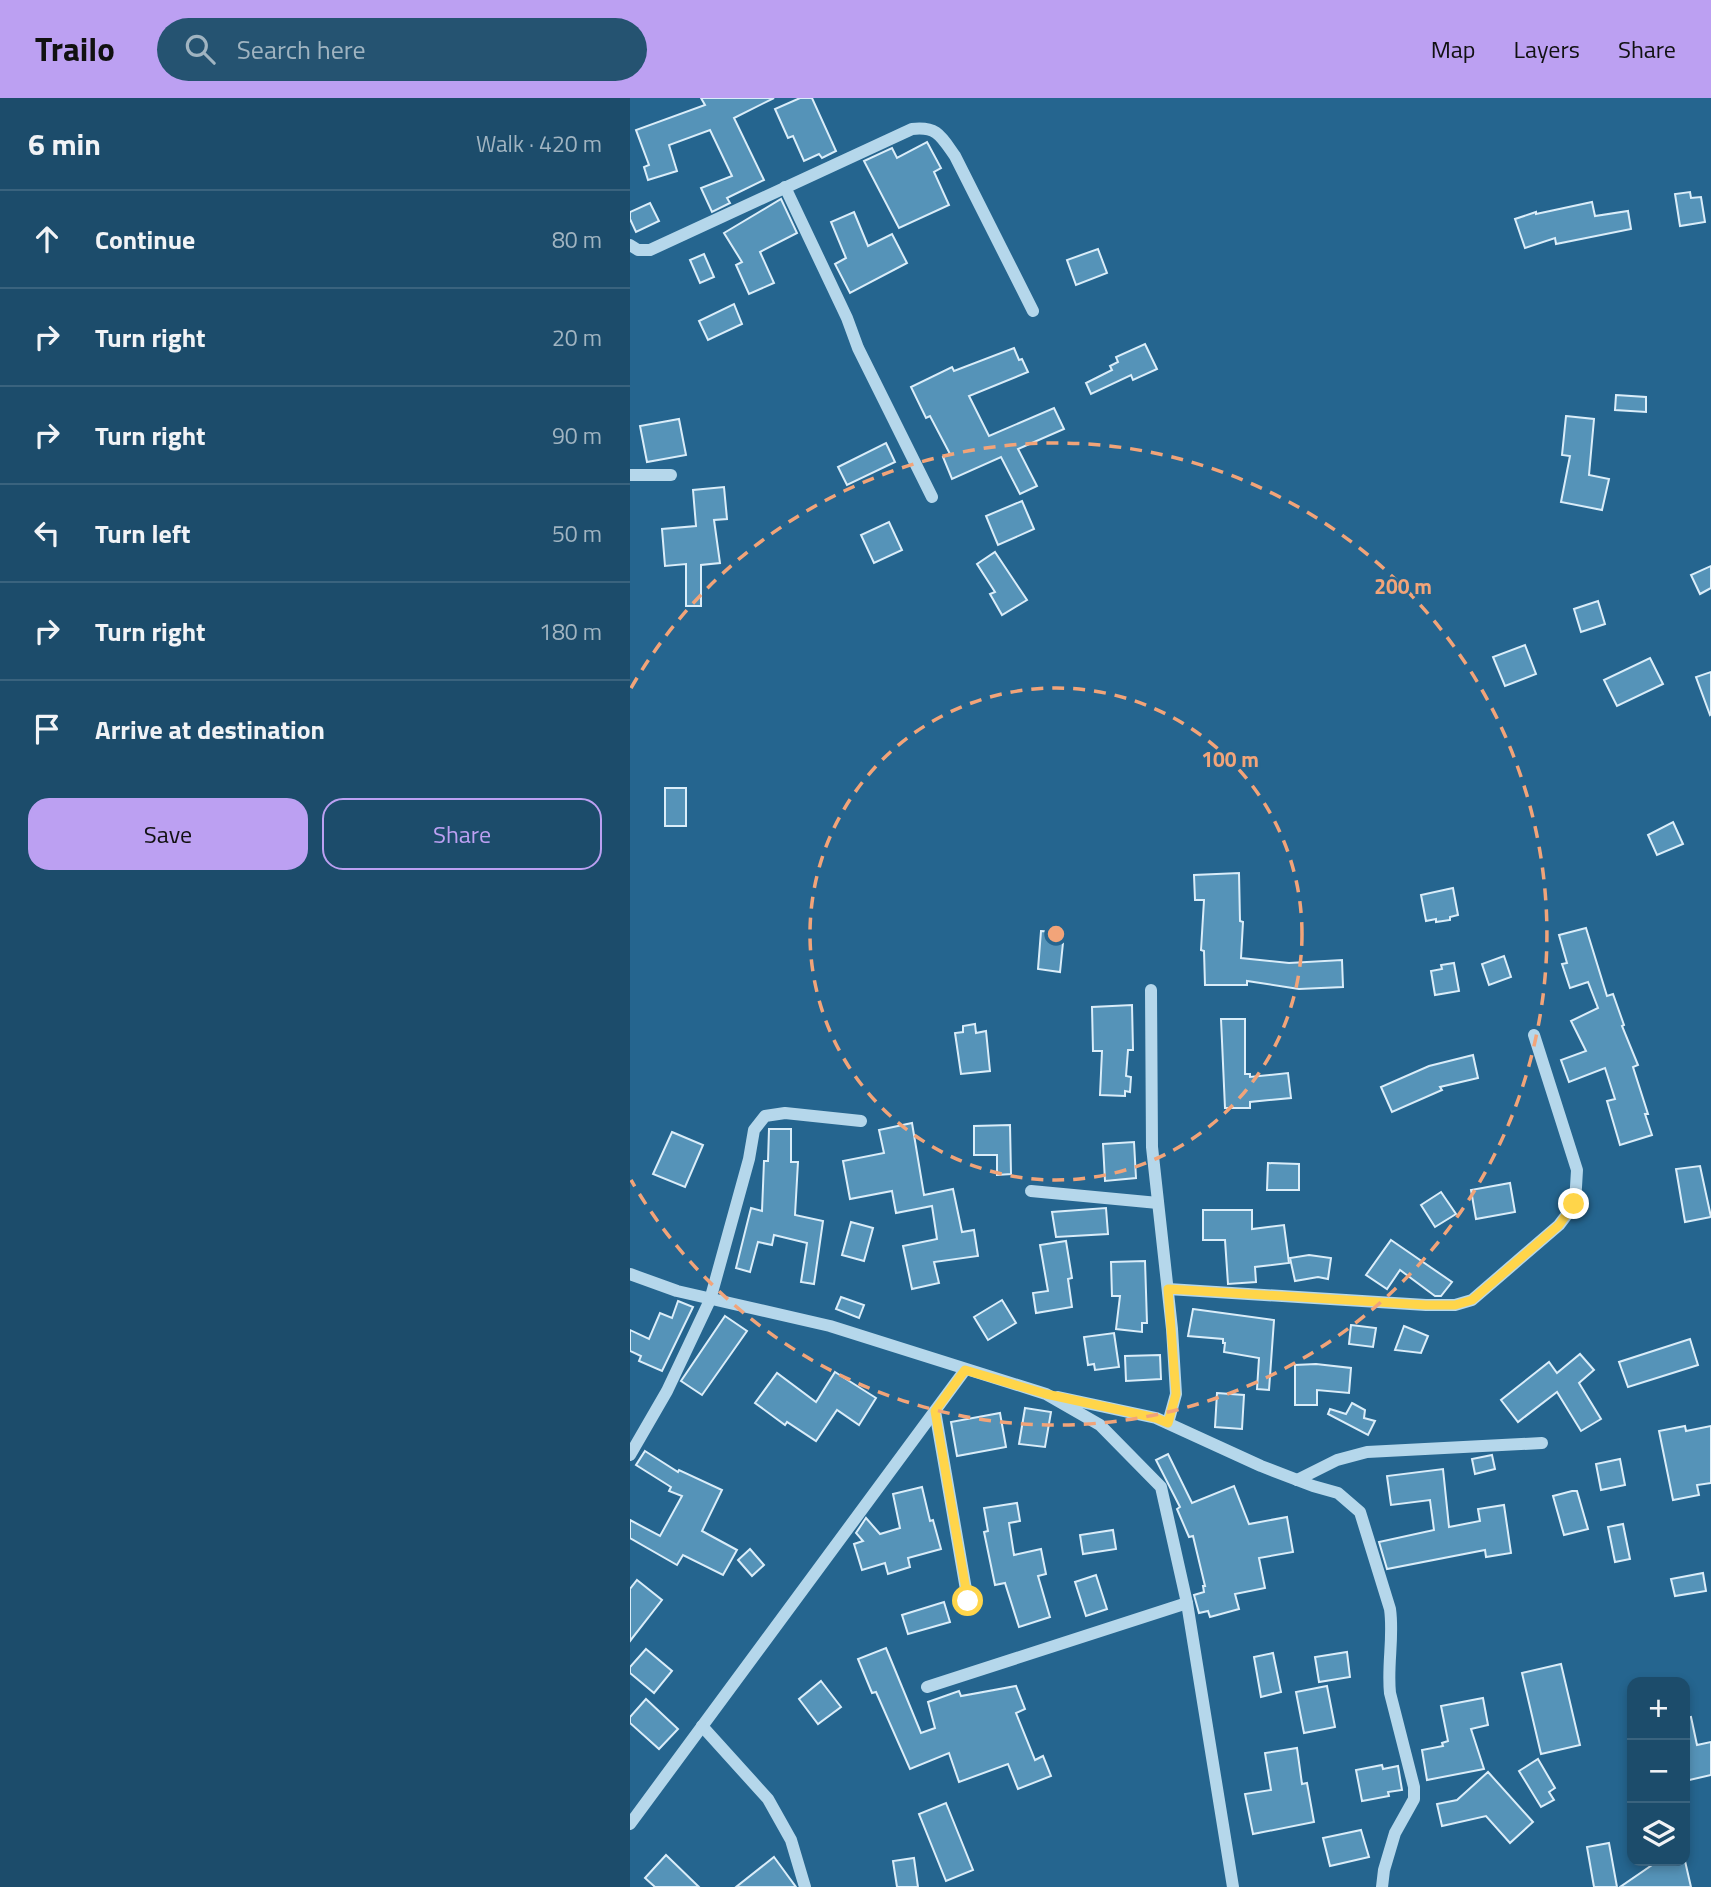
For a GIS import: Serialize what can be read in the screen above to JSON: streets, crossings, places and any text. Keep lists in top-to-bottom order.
{
  "page": {
    "header": "Trailo",
    "search": "Search here",
    "nav": ["Map", "Layers", "Share"],
    "heading": ["6 min", "Walk · 420 m"],
    "list": [
      ["Continue", "80 m"],
      ["Turn right", "20 m"],
      ["Turn right", "90 m"],
      ["Turn left", "50 m"],
      ["Turn right", "180 m"],
      "Arrive at destination"
    ],
    "buttons": ["Save", "Share"],
    "map_buttons": ["+", "−"]
  },
  "rings": ["200 m", "100 m"]
}
